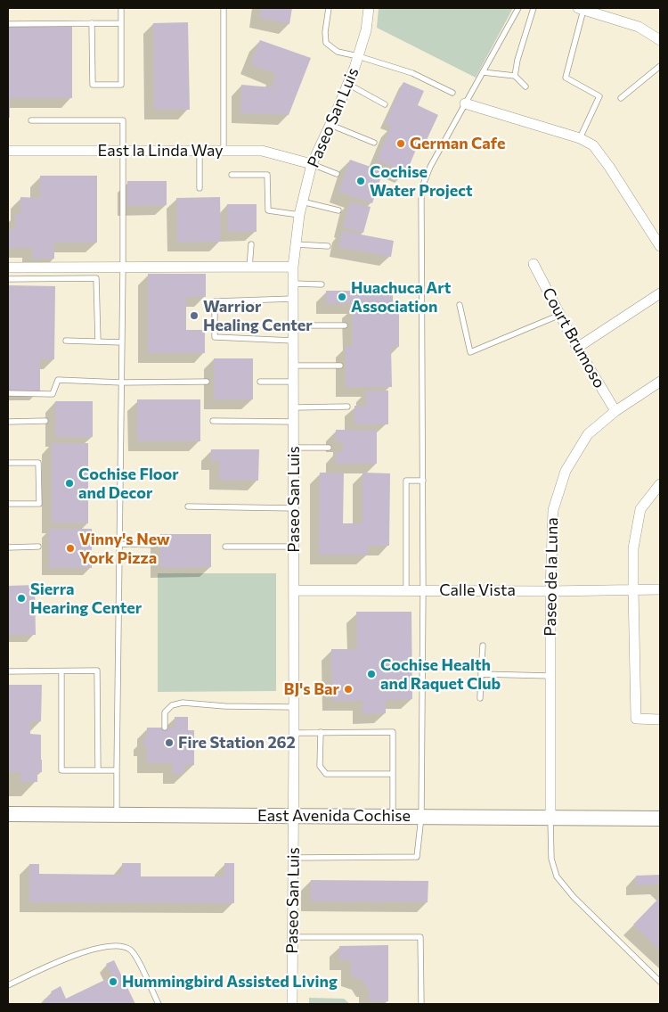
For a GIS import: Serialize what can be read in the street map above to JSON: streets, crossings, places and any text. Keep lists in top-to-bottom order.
{
  "streets": {
    "street": [
      "Paseo San Luis",
      "East la Linda Way",
      "Court Brumoso",
      "Paseo de la Luna",
      "Calle Vista",
      "East Avenida Cochise"
    ]
  },
  "crossings": [
    ["Paseo San Luis", "East la Linda Way"],
    ["Paseo San Luis", "Calle Vista"],
    ["Paseo San Luis", "East Avenida Cochise"],
    ["Court Brumoso", "Paseo de la Luna"],
    ["Paseo de la Luna", "Calle Vista"],
    ["Paseo de la Luna", "East Avenida Cochise"]
  ],
  "places": [
    "German Cafe",
    "Cochise Water Project",
    "Huachuca Art Association",
    "Warrior Healing Center",
    "Cochise Floor and Decor",
    "Vinny's New York Pizza",
    "Sierra Hearing Center",
    "Cochise Health and Raquet Club",
    "BJ's Bar",
    "Fire Station 262",
    "Hummingbird Assisted Living"
  ]
}
